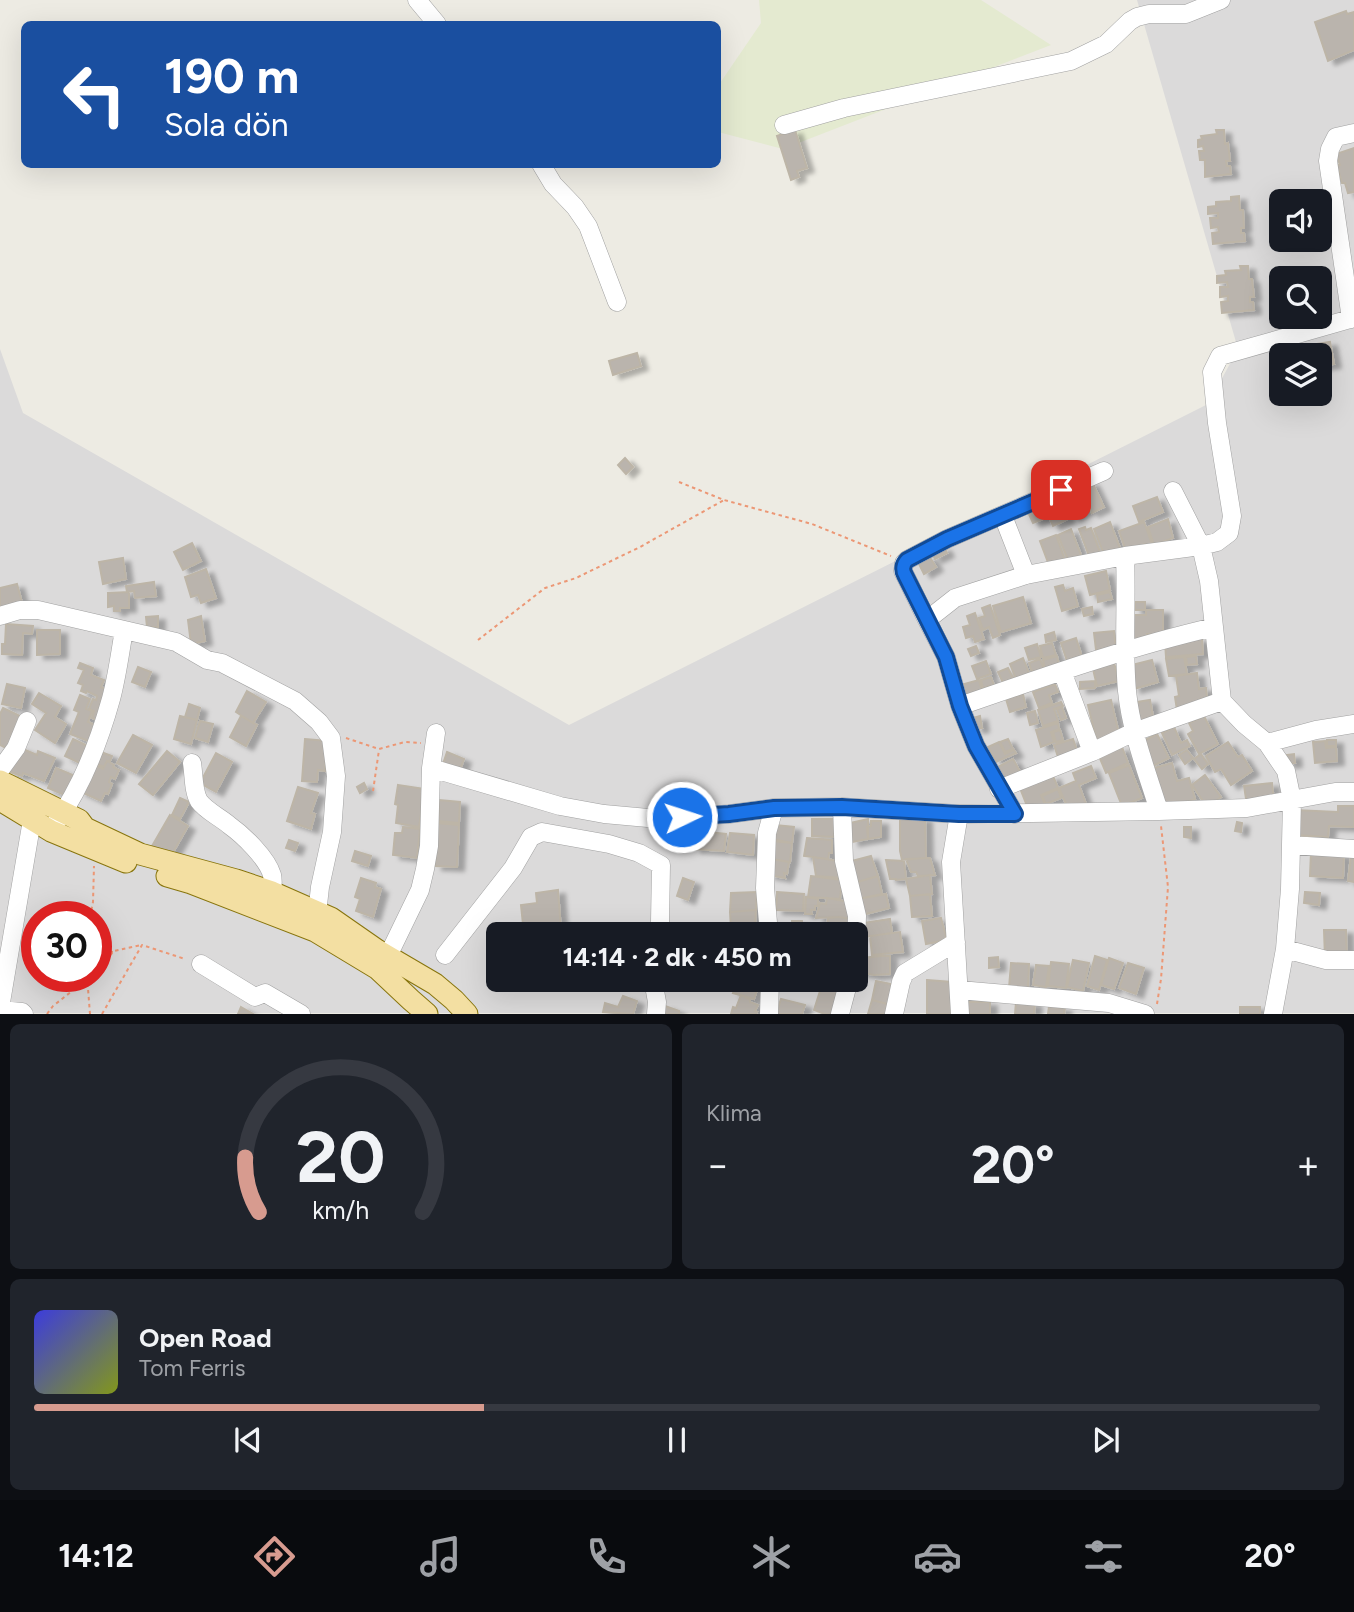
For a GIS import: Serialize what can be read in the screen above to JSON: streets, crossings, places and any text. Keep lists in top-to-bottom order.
{
  "page": {
    "turn": ["190 m", "Sola dön"],
    "limit": "30",
    "trip": "14:14 · 2 dk · 450 m",
    "tile": "Klima",
    "heat": ["−", "20°", "+"],
    "song": ["Open Road", "Tom Ferris"],
    "tabs": ["14:12", "20°"],
    "gauge": ["20", "km/h"]
  }
}
